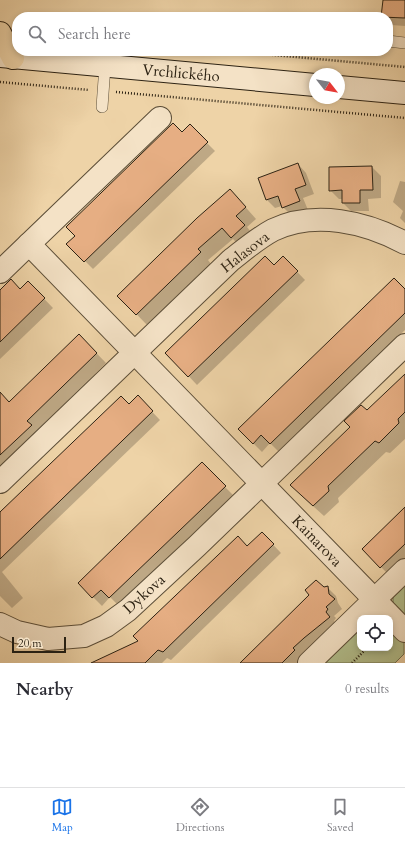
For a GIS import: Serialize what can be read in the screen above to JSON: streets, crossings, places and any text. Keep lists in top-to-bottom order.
{
  "streets": {
    "street": [
      "Vrchlického",
      "Halasova",
      "Kainarova",
      "Dykova"
    ]
  },
  "crossings": [
    ["Kainarova", "Dykova"]
  ],
  "scale_bar": "20 m",
  "north": "bottom right",
  "page": {
    "search": "Search here",
    "scale": "20 m",
    "heading": ["Nearby", "0 results"],
    "nav": ["Map", "Directions", "Saved"]
  }
}
